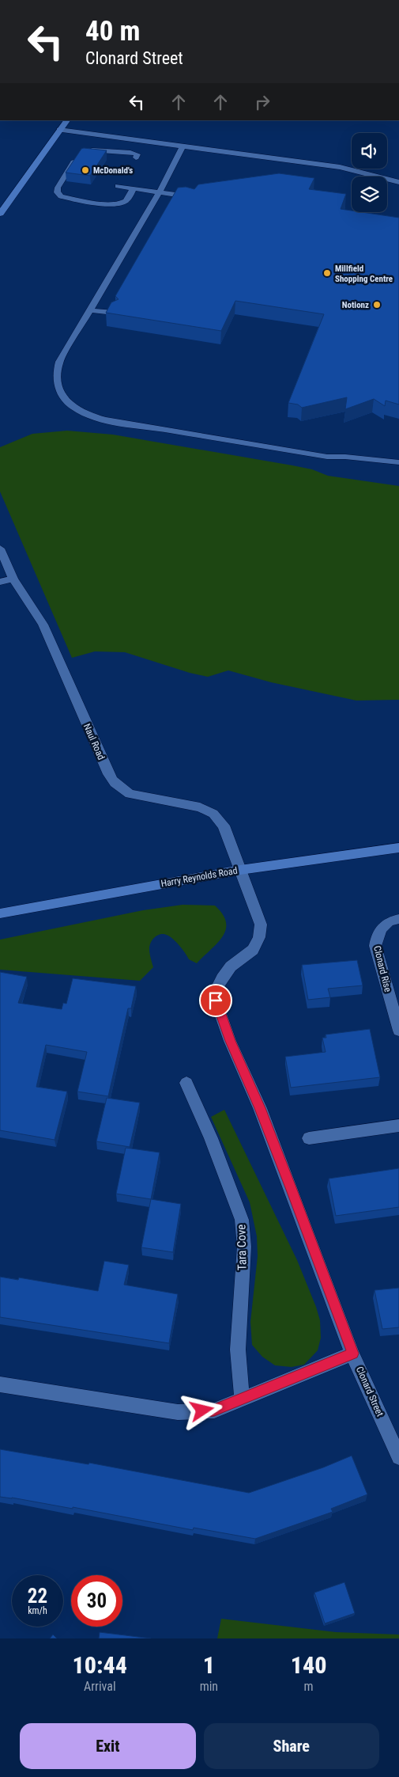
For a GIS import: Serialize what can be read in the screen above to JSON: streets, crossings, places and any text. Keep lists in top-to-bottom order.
{
  "streets": {
    "street": [
      "Naul Road",
      "Harry Reynolds Road",
      "Clonard Rise",
      "Tara Cove",
      "Clonard Street"
    ]
  },
  "crossings": [
    ["Naul Road", "Harry Reynolds Road"],
    ["Naul Road", "Clonard Street"],
    ["Harry Reynolds Road", "Clonard Street"]
  ],
  "places": ["McDonald's", "Millfield Shopping Centre", "Notionz"],
  "page": {
    "turn": ["40 m", "Clonard Street"],
    "speed": "22 km/h",
    "limit": "30",
    "eta": [
      "10:44",
      "Arrival",
      "1",
      "min",
      "140",
      "m"
    ],
    "buttons": ["Exit", "Share"]
  }
}
